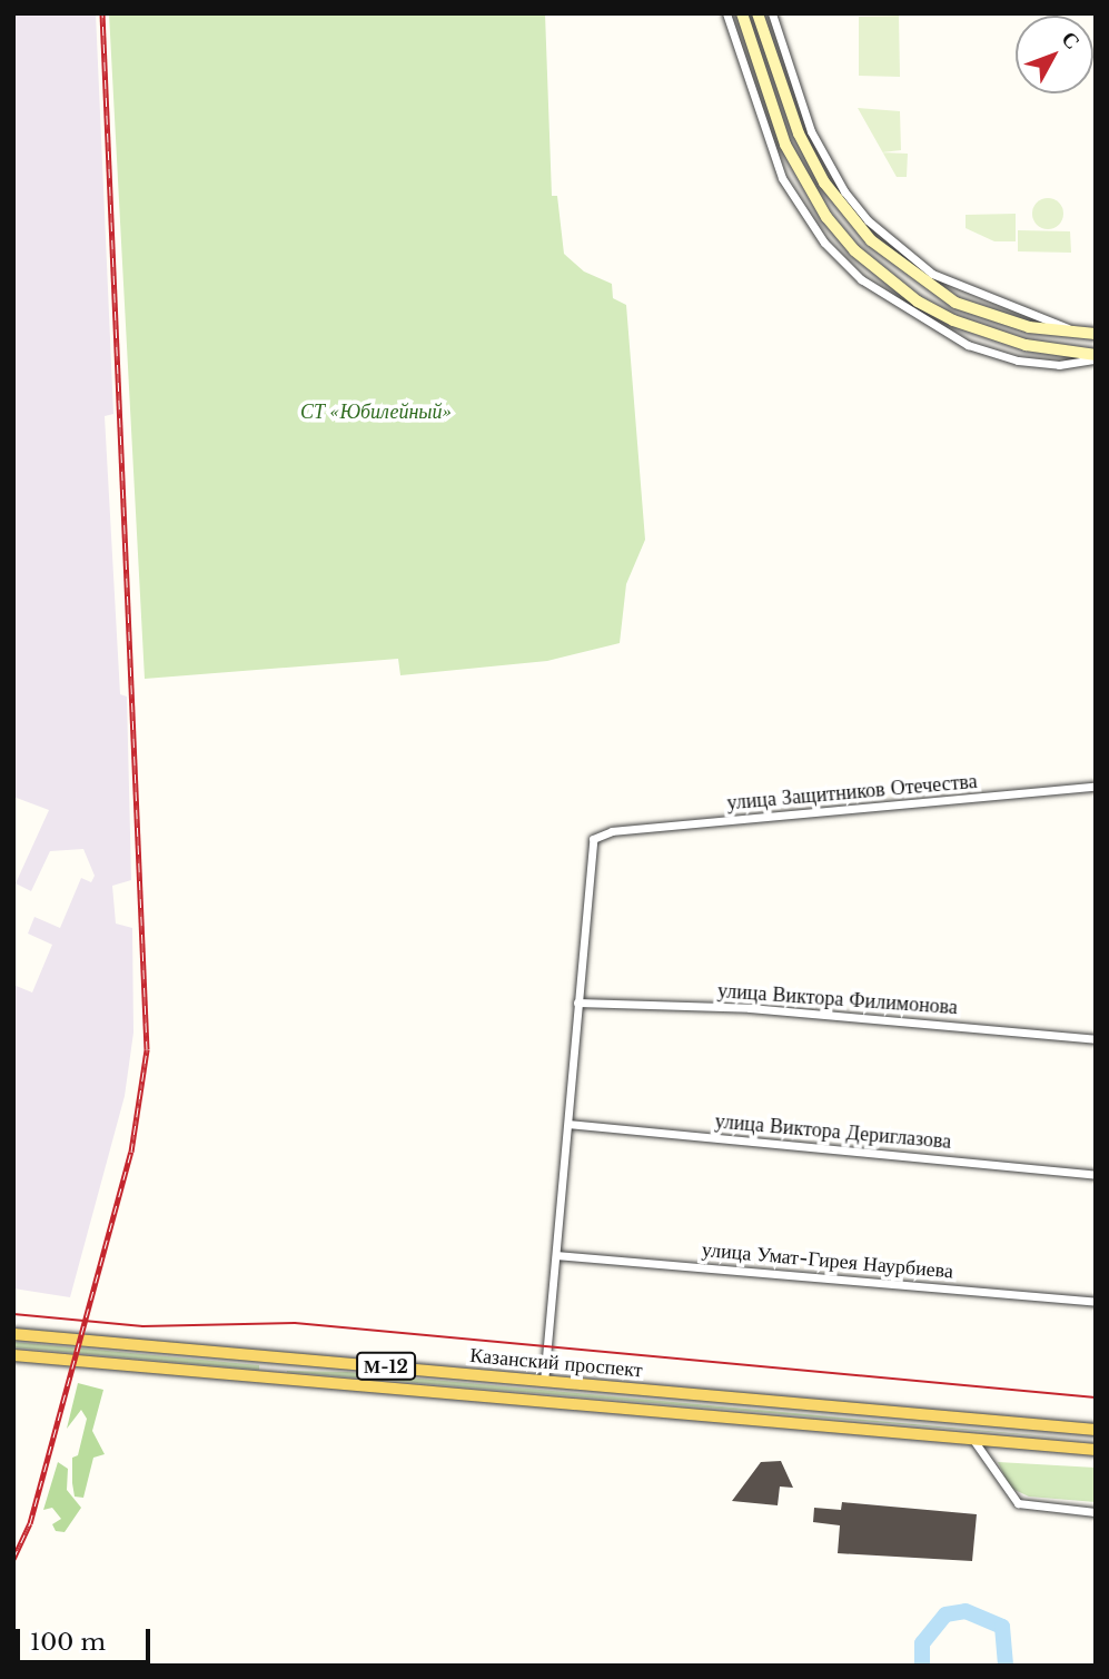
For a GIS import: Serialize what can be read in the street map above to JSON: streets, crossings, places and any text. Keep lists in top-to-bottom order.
{
  "streets": {
    "main road": ["Казанский проспект", "М-12"],
    "street": [
      "улица Защитников Отечества",
      "улица Виктора Филимонова",
      "улица Виктора Дериглазова",
      "улица Умат-Гирея Наурбиева"
    ]
  },
  "crossings": [
    ["улица Защитников Отечества", "улица Виктора Филимонова"]
  ],
  "parks": ["СТ «Юбилейный»"],
  "scale_bar": "100 m",
  "north": "top right"
}
